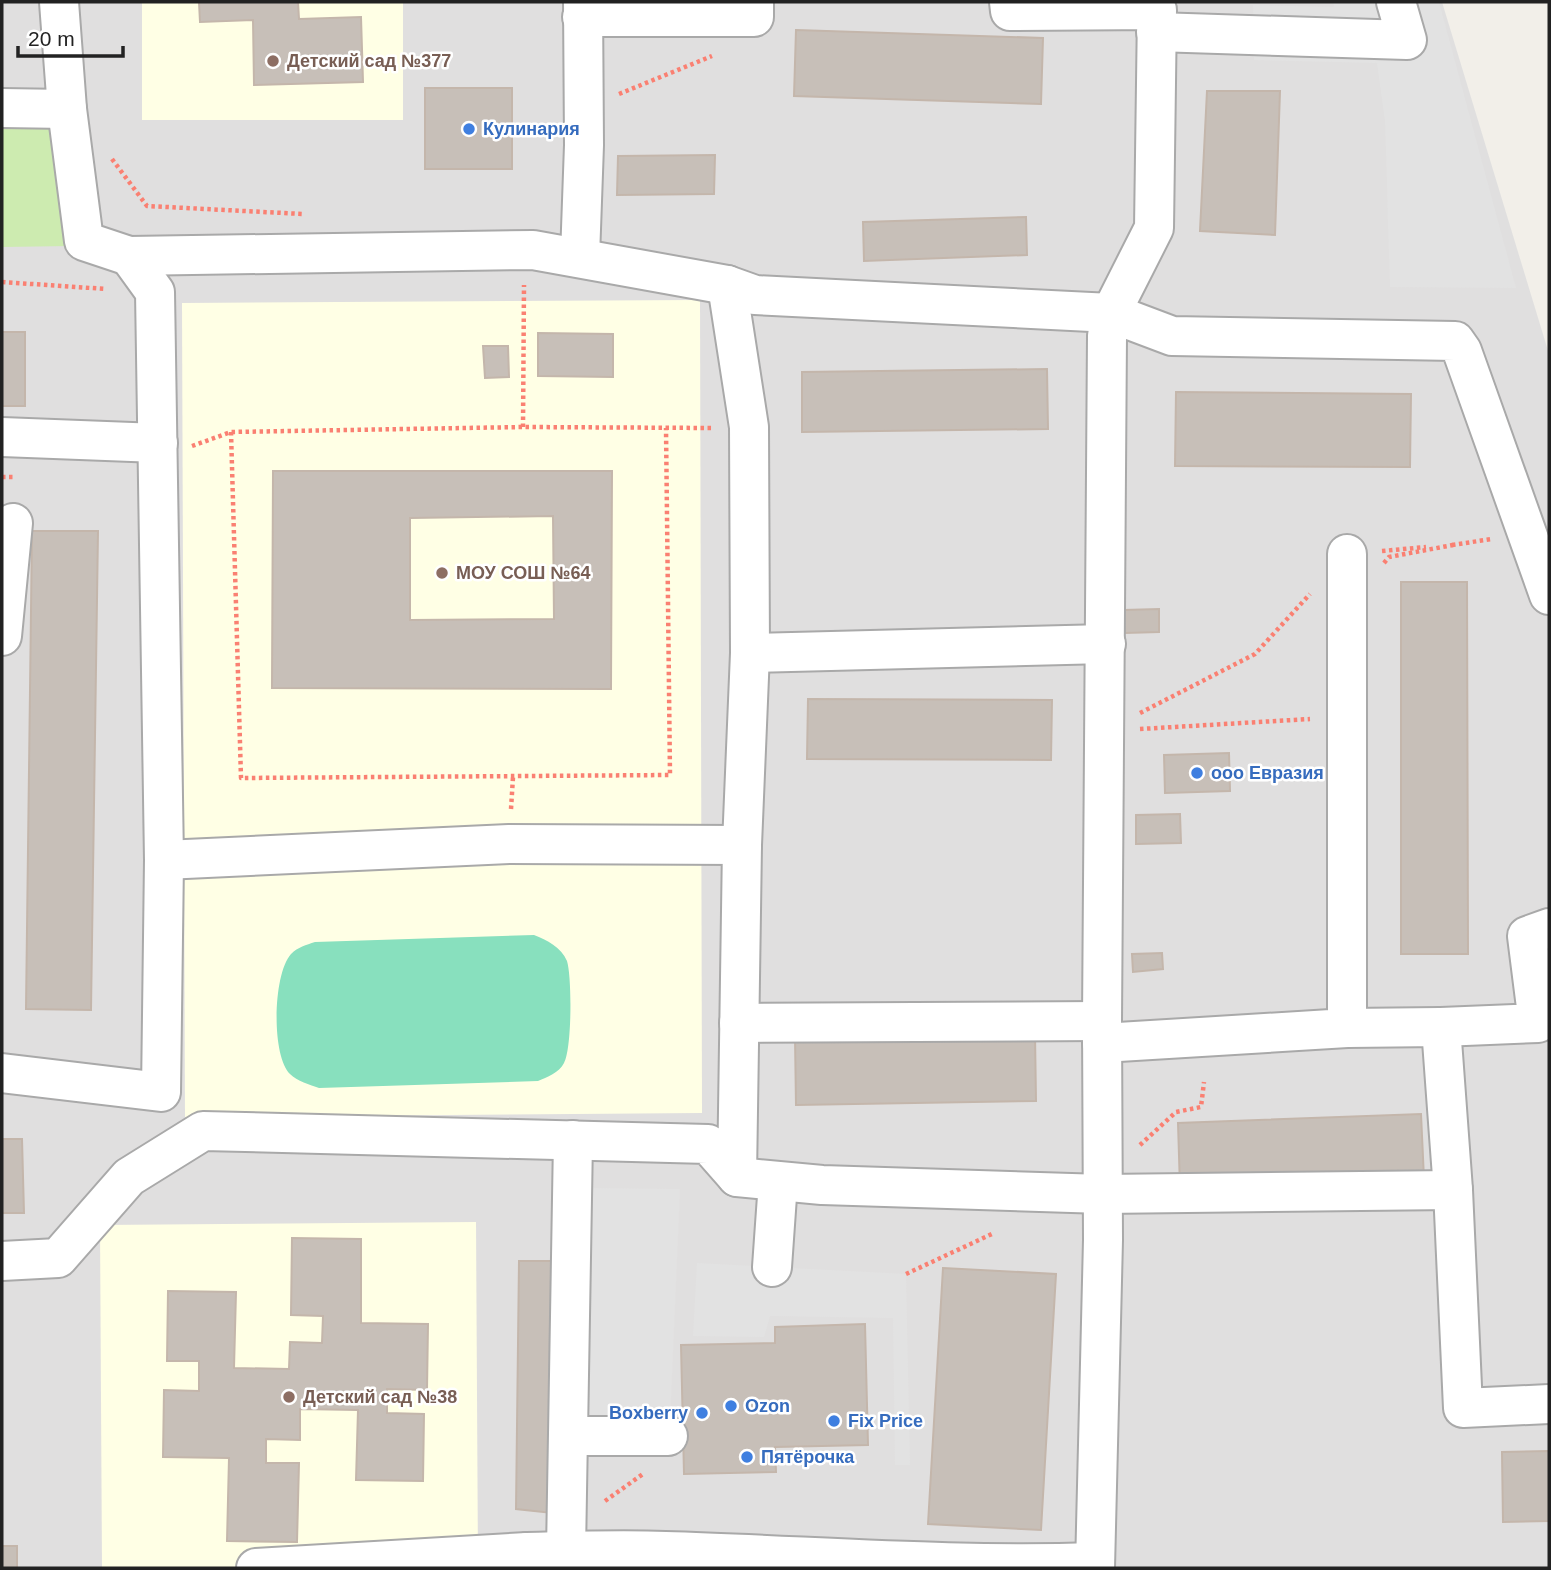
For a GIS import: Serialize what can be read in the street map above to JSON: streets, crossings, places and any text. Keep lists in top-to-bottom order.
{
  "places": [
    "Детский сад №377",
    "Кулинария",
    "МОУ СОШ №64",
    "ооо Евразия",
    "Детский сад №38",
    "Ozon",
    "Boxberry",
    "Fix Price",
    "Пятёрочка"
  ],
  "scale_bar": "20 m"
}
